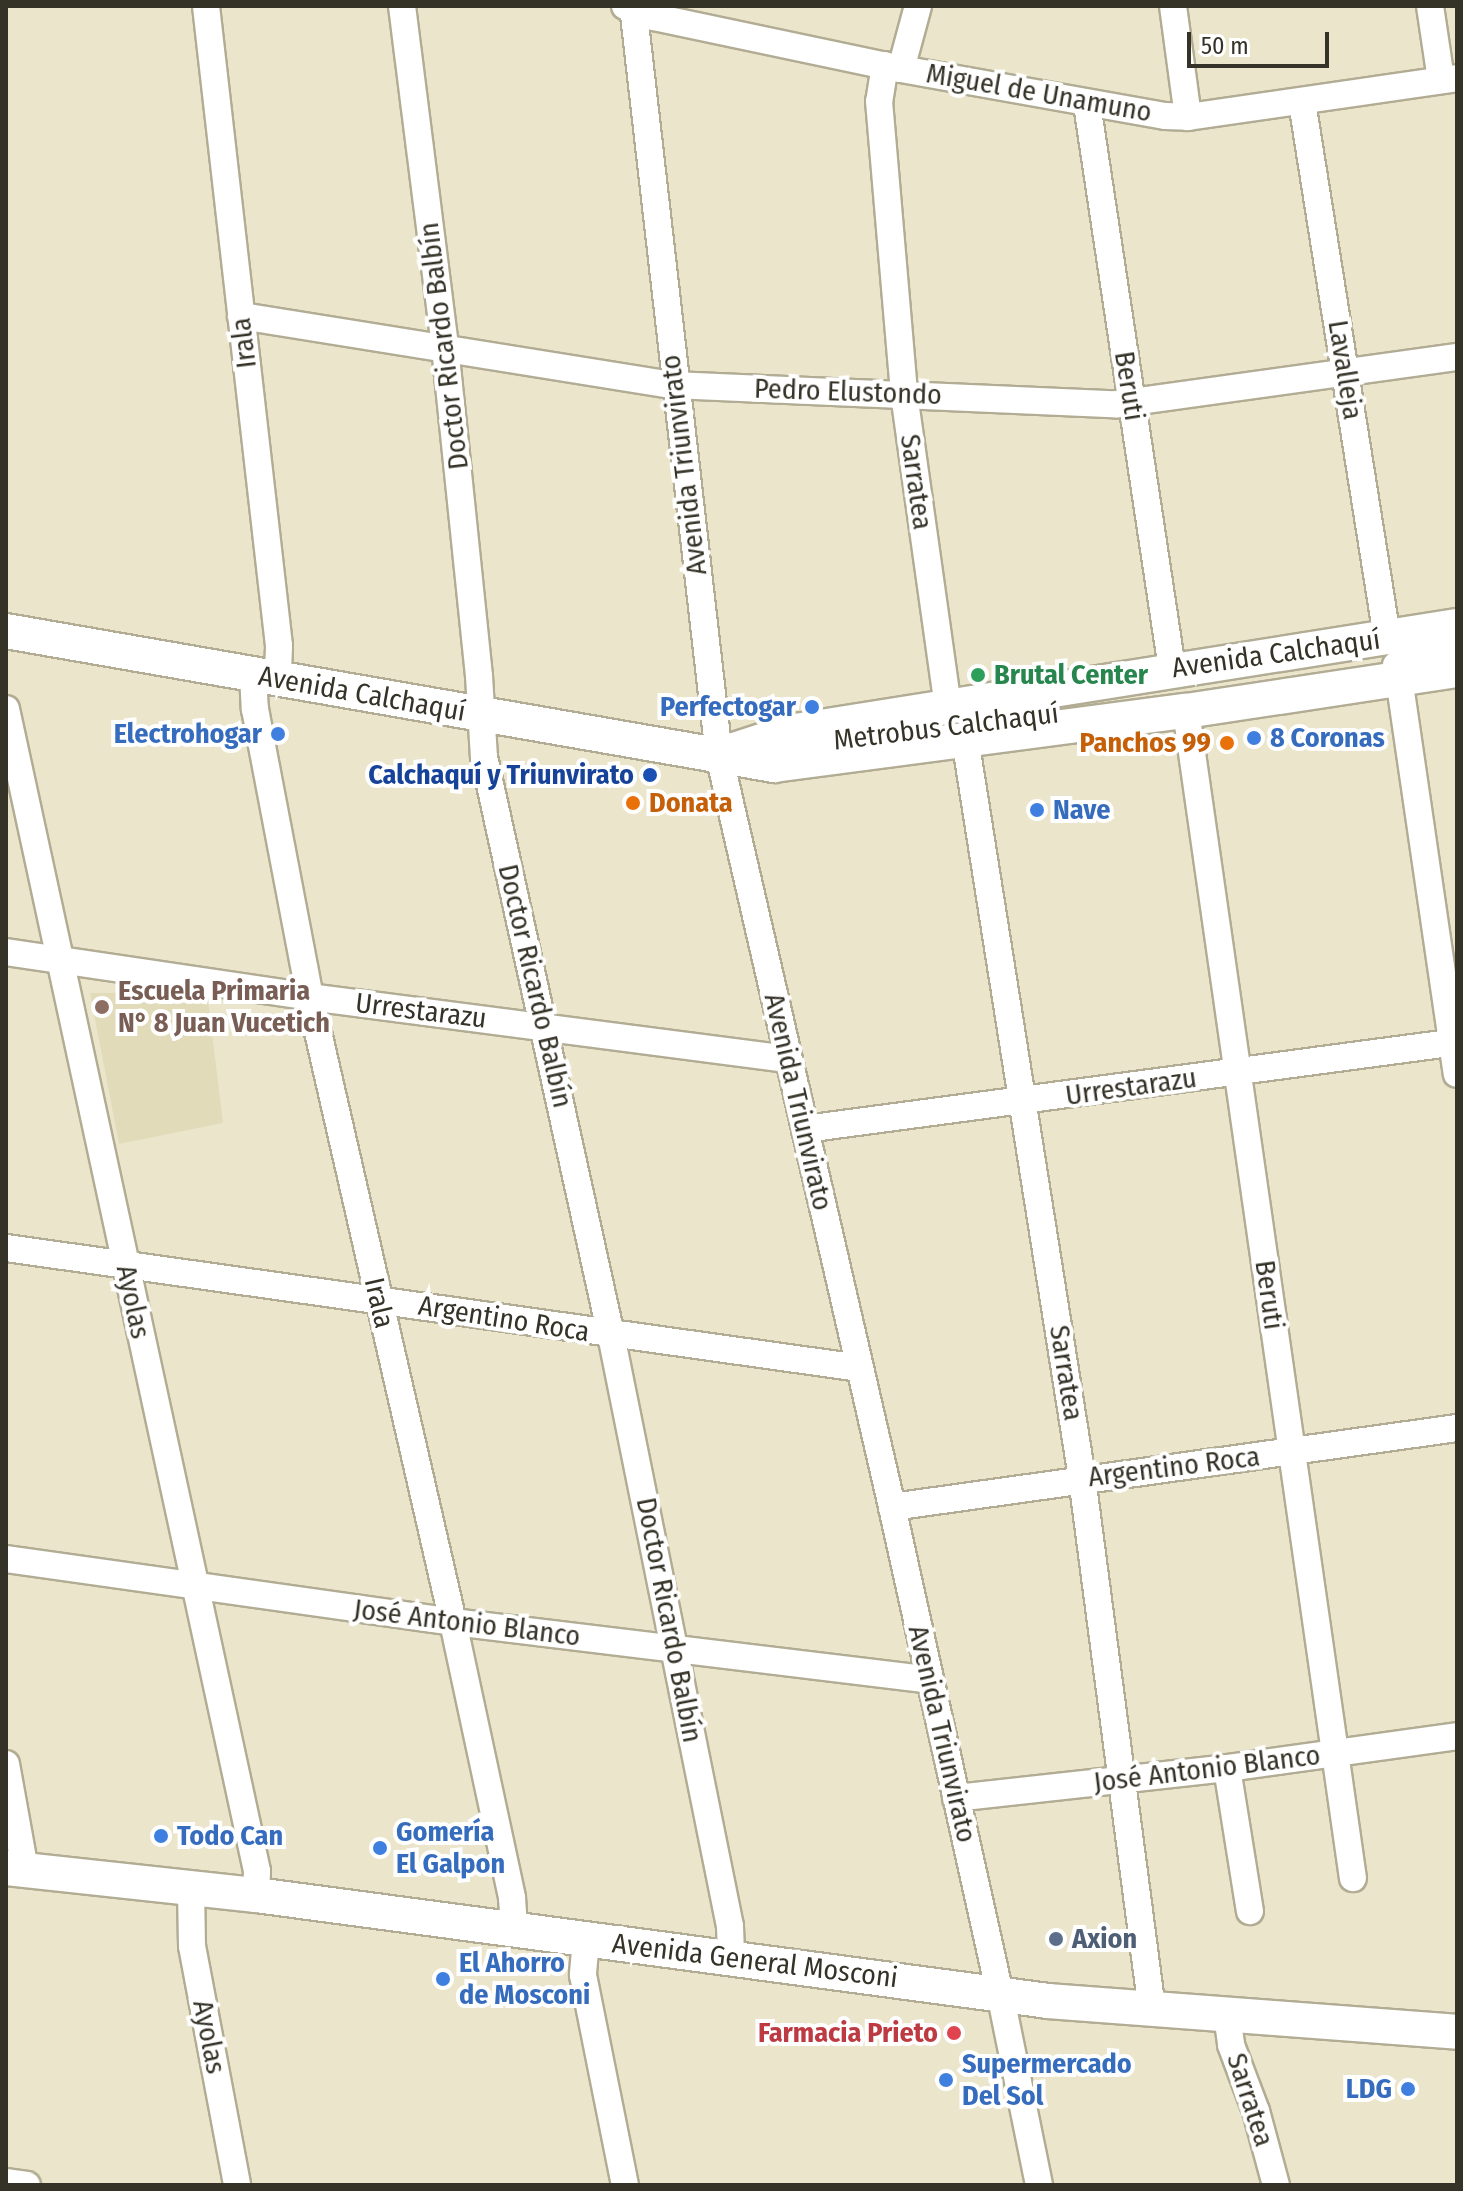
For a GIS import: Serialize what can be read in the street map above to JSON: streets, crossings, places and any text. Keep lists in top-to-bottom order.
{
  "streets": {
    "main road": ["Avenida Calchaquí", "Avenida General Mosconi"],
    "street": [
      "Miguel de Unamuno",
      "Irala",
      "Doctor Ricardo Balbín",
      "Lavalleja",
      "Beruti",
      "Pedro Elustondo",
      "Avenida Triunvirato",
      "Sarratea",
      "Metrobus Calchaquí",
      "Urrestarazu",
      "Ayolas",
      "Argentino Roca",
      "José Antonio Blanco"
    ]
  },
  "crossings": [
    ["Miguel de Unamuno", "Lavalleja"],
    ["Miguel de Unamuno", "Beruti"],
    ["Miguel de Unamuno", "Avenida Triunvirato"],
    ["Miguel de Unamuno", "Sarratea"],
    ["Irala", "Pedro Elustondo"],
    ["Irala", "Avenida Calchaquí"],
    ["Irala", "Urrestarazu"],
    ["Irala", "Argentino Roca"],
    ["Irala", "José Antonio Blanco"],
    ["Irala", "Avenida General Mosconi"],
    ["Doctor Ricardo Balbín", "Pedro Elustondo"],
    ["Doctor Ricardo Balbín", "Avenida Calchaquí"],
    ["Doctor Ricardo Balbín", "Urrestarazu"],
    ["Doctor Ricardo Balbín", "Argentino Roca"],
    ["Doctor Ricardo Balbín", "José Antonio Blanco"],
    ["Doctor Ricardo Balbín", "Avenida General Mosconi"],
    ["Lavalleja", "Pedro Elustondo"],
    ["Lavalleja", "Avenida Calchaquí"],
    ["Beruti", "Pedro Elustondo"],
    ["Beruti", "Avenida Calchaquí"],
    ["Beruti", "Urrestarazu"],
    ["Beruti", "Argentino Roca"],
    ["Beruti", "José Antonio Blanco"],
    ["Pedro Elustondo", "Avenida Triunvirato"],
    ["Pedro Elustondo", "Sarratea"],
    ["Avenida Triunvirato", "Avenida Calchaquí"],
    ["Avenida Triunvirato", "Metrobus Calchaquí"],
    ["Avenida Triunvirato", "Urrestarazu"],
    ["Avenida Triunvirato", "Argentino Roca"],
    ["Avenida Triunvirato", "José Antonio Blanco"],
    ["Avenida Triunvirato", "Avenida General Mosconi"],
    ["Sarratea", "Avenida Calchaquí"],
    ["Sarratea", "Urrestarazu"],
    ["Sarratea", "Argentino Roca"],
    ["Sarratea", "José Antonio Blanco"],
    ["Sarratea", "Avenida General Mosconi"],
    ["Avenida Calchaquí", "Metrobus Calchaquí"],
    ["Urrestarazu", "Ayolas"],
    ["Ayolas", "Argentino Roca"],
    ["Ayolas", "José Antonio Blanco"],
    ["Ayolas", "Avenida General Mosconi"]
  ],
  "places": [
    "Brutal Center",
    "Perfectogar",
    "Electrohogar",
    "8 Coronas",
    "Panchos 99",
    "Calchaquí y Triunvirato",
    "Donata",
    "Nave",
    "Escuela Primaria N° 8 Juan Vucetich",
    "Todo Can",
    "Gomería El Galpon",
    "Axion",
    "El Ahorro de Mosconi",
    "Farmacia Prieto",
    "Supermercado Del Sol",
    "LDG"
  ],
  "scale_bar": "50 m"
}
